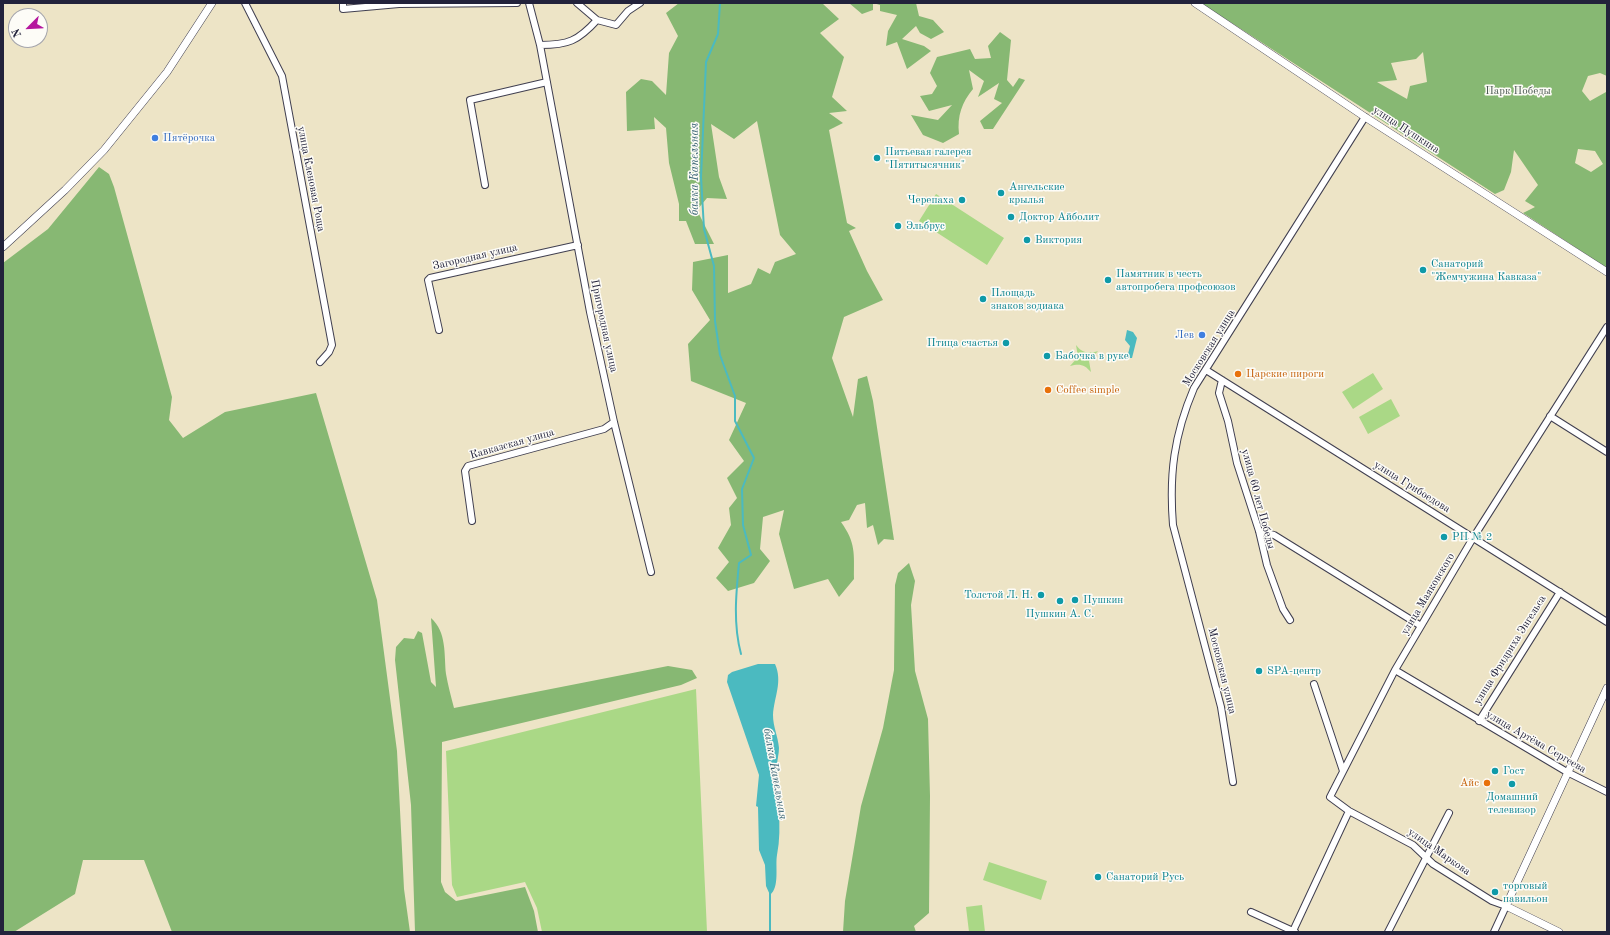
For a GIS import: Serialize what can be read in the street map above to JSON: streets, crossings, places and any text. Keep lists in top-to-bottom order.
{
  "streets": {
    "street": [
      "улица Пушкина",
      "улица Кленовая Роща",
      "Загородная улица",
      "Пригородная улица",
      "Московская улица",
      "Кавказская улица",
      "улица Грибоедова",
      "улица 60 лет Победы",
      "улица Маяковского",
      "улица Фридриха Энгельса",
      "улица Артёма Сергеева",
      "улица Маркова"
    ]
  },
  "crossings": [
    ["улица Пушкина", "Московская улица"],
    ["Загородная улица", "Пригородная улица"],
    ["Пригородная улица", "Кавказская улица"],
    ["Московская улица", "улица Грибоедова"],
    ["улица Грибоедова", "улица 60 лет Победы"],
    ["улица Грибоедова", "улица Маяковского"],
    ["улица Грибоедова", "улица Фридриха Энгельса"],
    ["улица Маяковского", "улица Артёма Сергеева"],
    ["улица Маяковского", "улица Маркова"],
    ["улица Фридриха Энгельса", "улица Артёма Сергеева"]
  ],
  "water": ["балка Капельная"],
  "parks": ["Парк Победы"],
  "places": [
    "Пятёрочка",
    "Питьевая галерея \"Пятитысячник\"",
    "Ангельские крылья",
    "Черепаха",
    "Доктор Айболит",
    "Эльбрус",
    "Виктория",
    "Санаторий \"Жемчужина Кавказа\"",
    "Памятник в честь автопробега профсоюзов",
    "Площадь знаков зодиака",
    "Лев",
    "Птица счастья",
    "Бабочка в руке",
    "Царские пироги",
    "Coffee simple",
    "РП № 2",
    "Толстой Л. Н.",
    "Пушкин",
    "Пушкин А. С.",
    "SPA-центр",
    "Гост",
    "Айс",
    "Домашний телевизор",
    "Санаторий Русь",
    "торговый павильон"
  ],
  "north": "bottom left"
}
